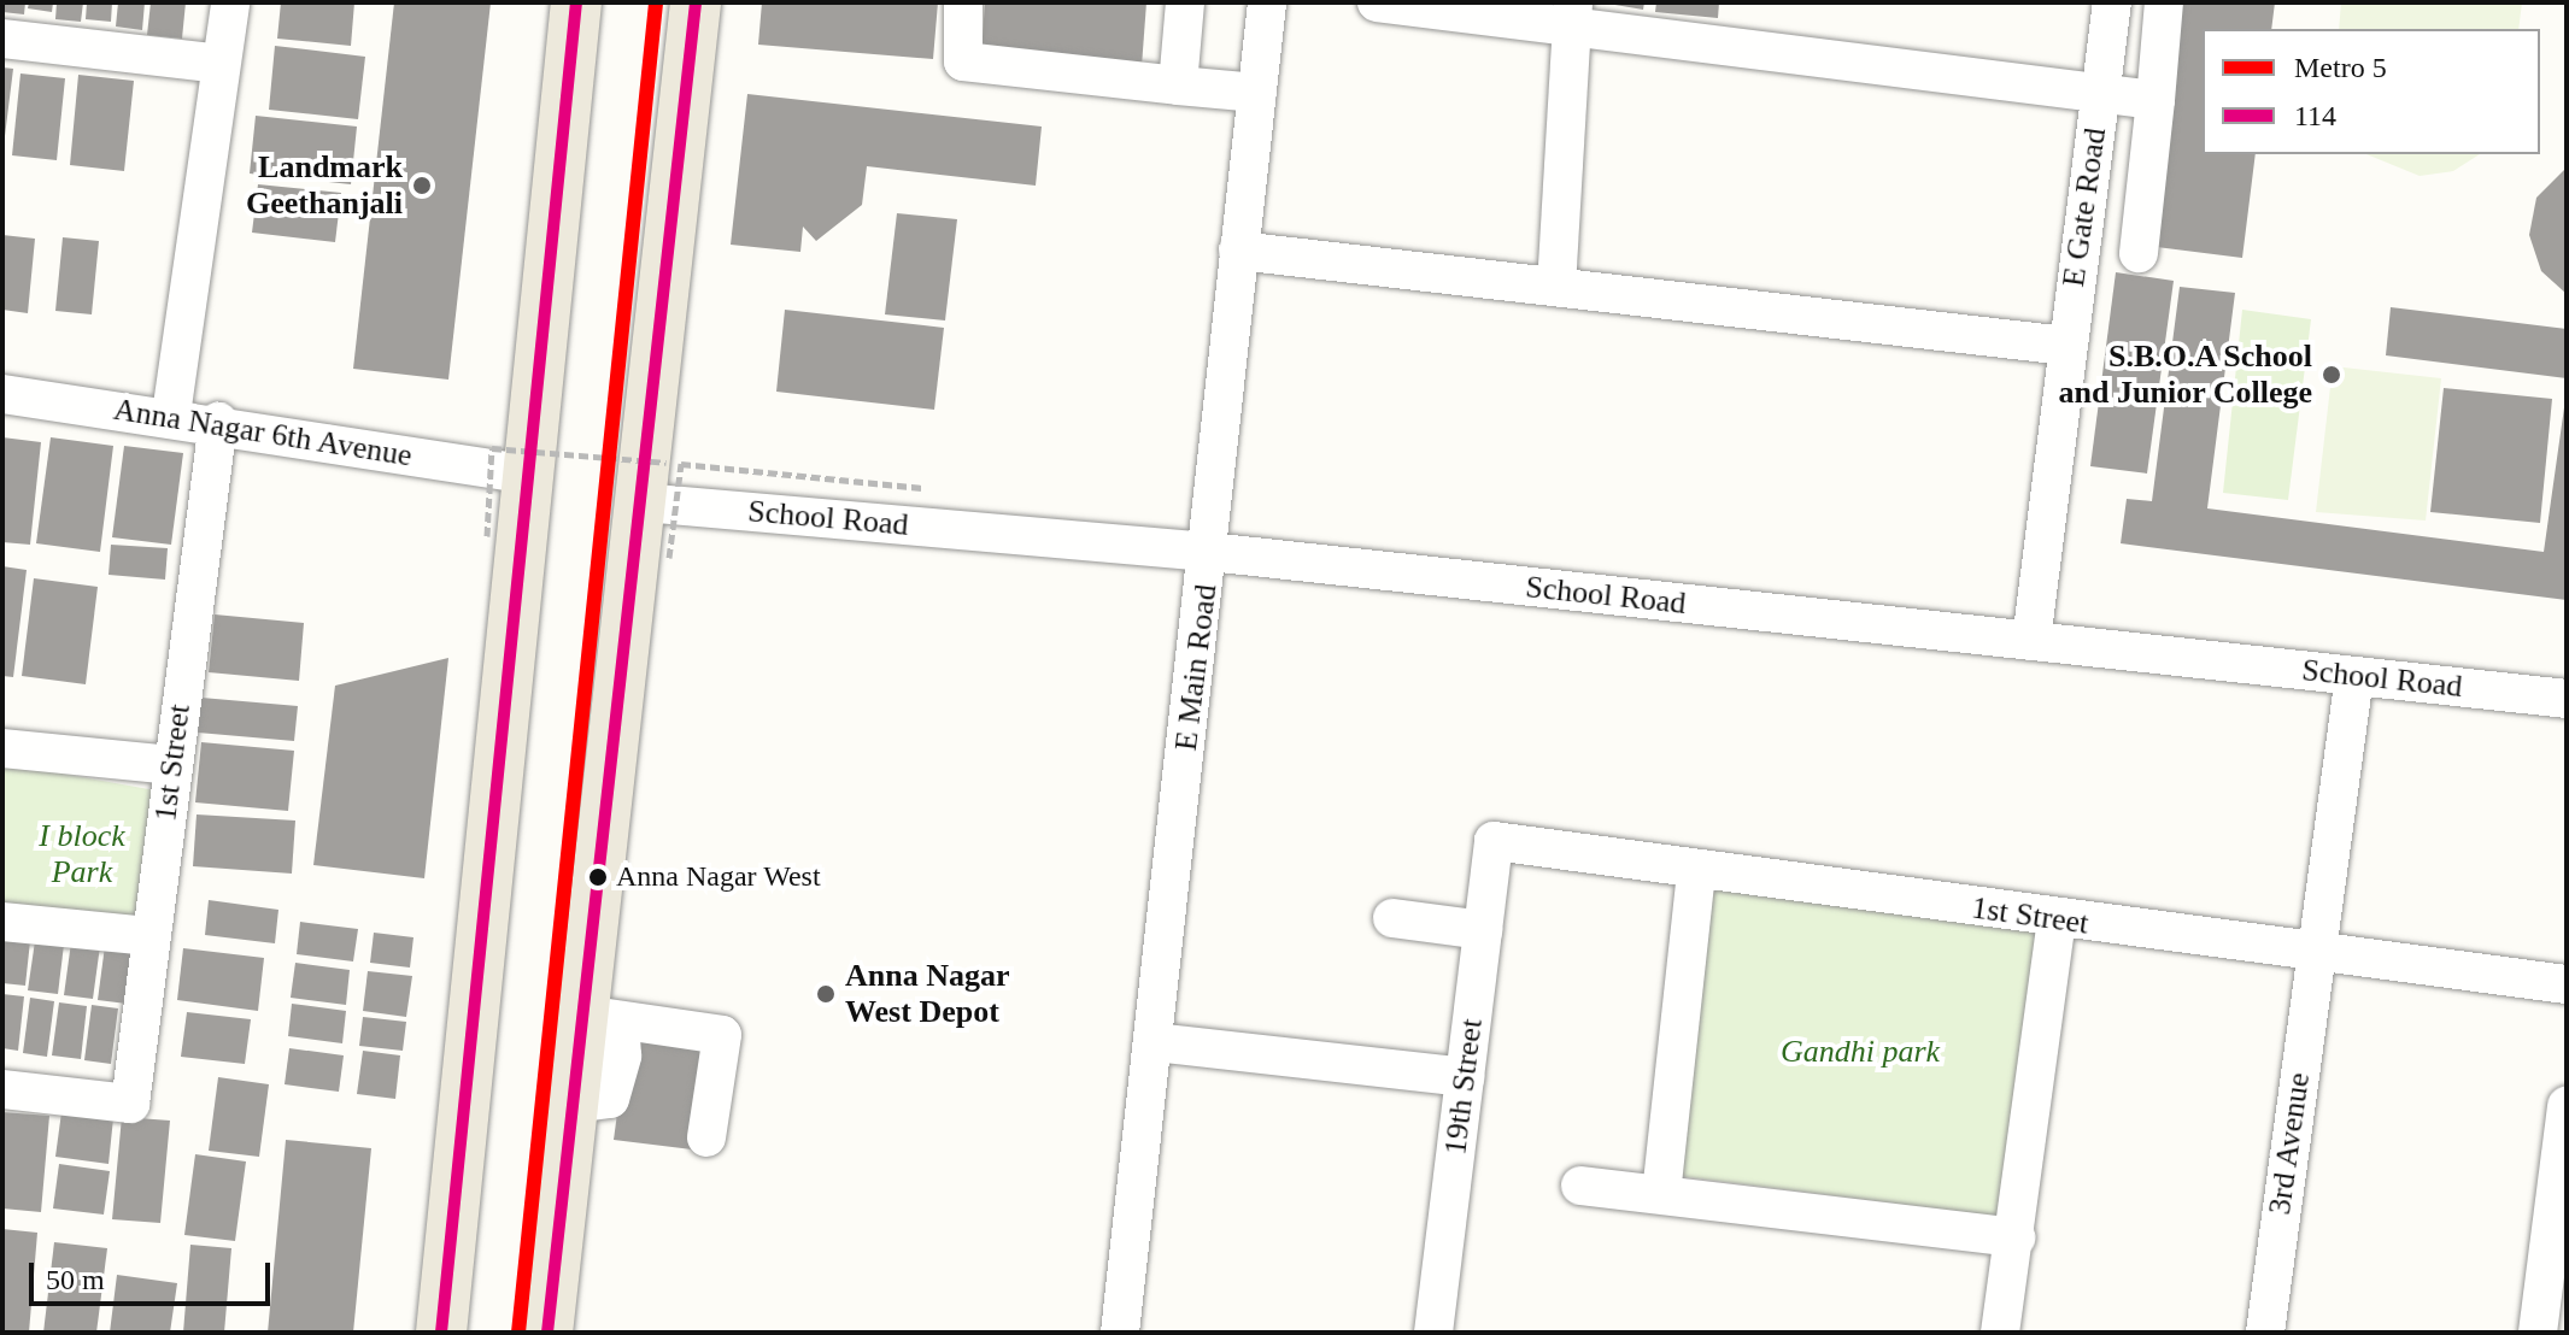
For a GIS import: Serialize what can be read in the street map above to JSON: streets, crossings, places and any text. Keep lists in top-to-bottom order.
{
  "streets": {
    "street": [
      "E Gate Road",
      "Anna Nagar 6th Avenue",
      "School Road",
      "E Main Road",
      "1st Street",
      "19th Street",
      "3rd Avenue"
    ]
  },
  "crossings": [
    ["E Gate Road", "School Road"],
    ["Anna Nagar 6th Avenue", "1st Street"],
    ["School Road", "E Main Road"],
    ["School Road", "3rd Avenue"],
    ["1st Street", "19th Street"],
    ["1st Street", "3rd Avenue"]
  ],
  "parks": ["I block Park", "Gandhi park"],
  "places": [
    "Landmark Geethanjali",
    "S.B.O.A School and Junior College",
    "Anna Nagar West",
    "Anna Nagar West Depot"
  ],
  "lines": ["metro line 5", "transit line 114"],
  "legend": ["Metro 5", "114"],
  "scale_bar": "50 m"
}
